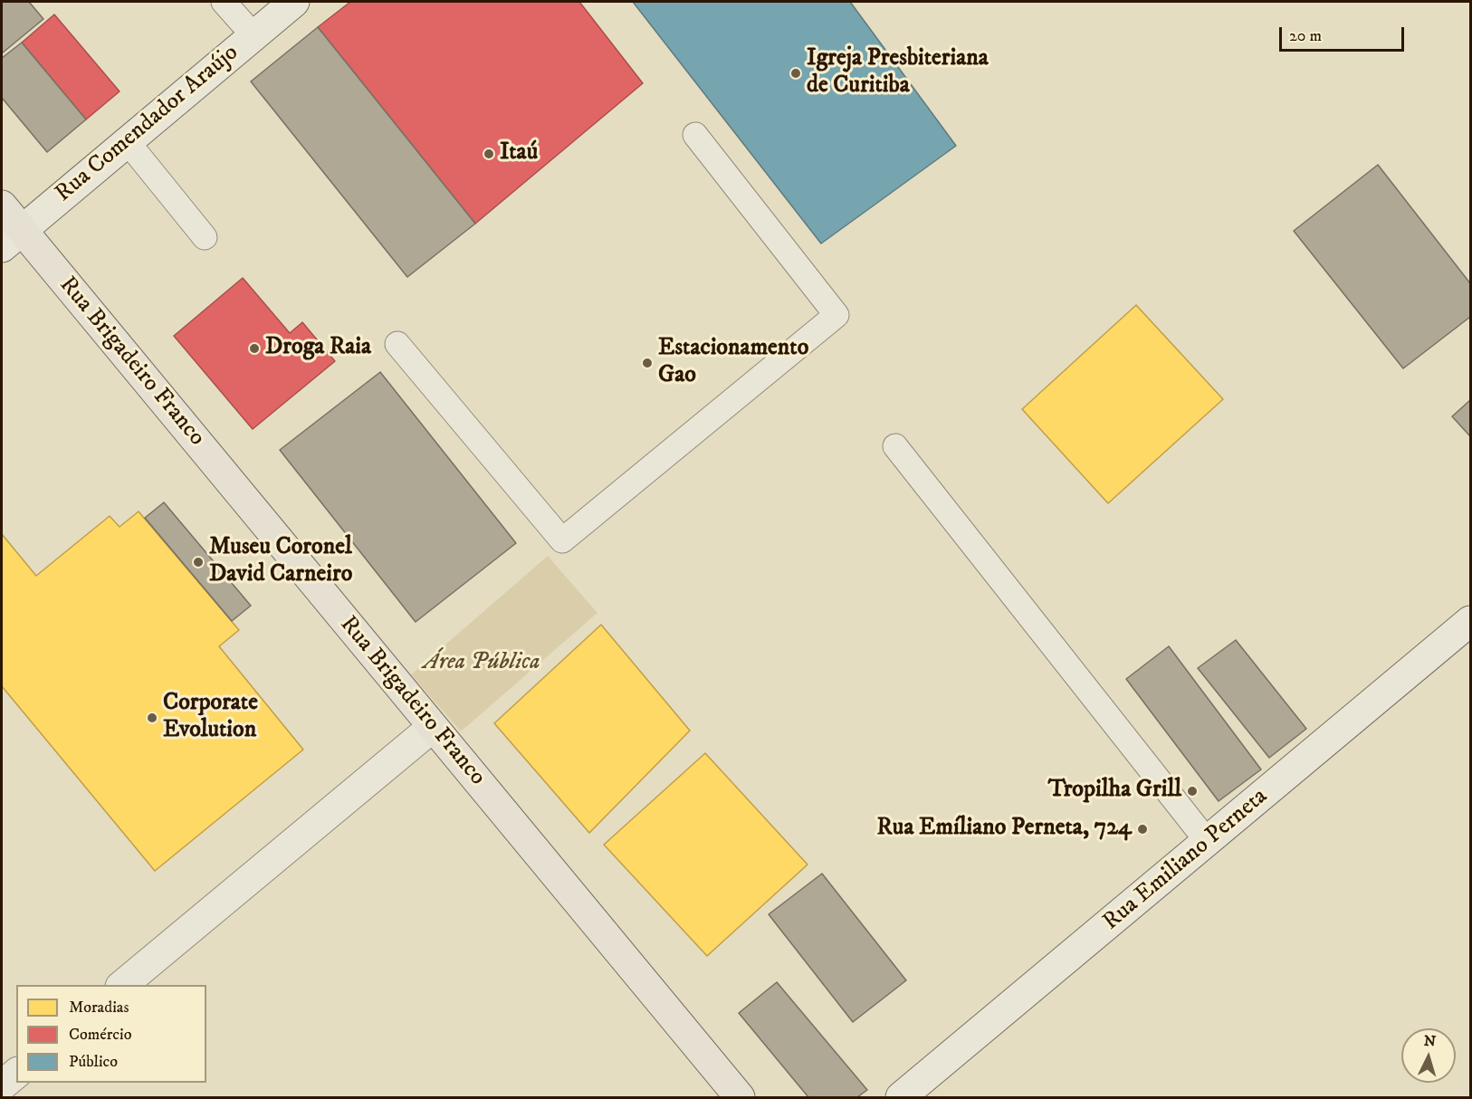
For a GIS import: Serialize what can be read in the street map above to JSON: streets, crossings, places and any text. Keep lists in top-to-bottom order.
{
  "streets": {
    "main road": ["Rua Brigadeiro Franco"],
    "street": ["Rua Comendador Araújo", "Rua Emiliano Perneta"]
  },
  "crossings": [
    ["Rua Comendador Araújo", "Rua Brigadeiro Franco"]
  ],
  "parks": ["Área Pública"],
  "places": [
    "Igreja Presbiteriana de Curitiba",
    "Itaú",
    "Droga Raia",
    "Estacionamento Gao",
    "Museu Coronel David Carneiro",
    "Corporate Evolution",
    "Tropilha Grill",
    "Rua Emíliano Perneta, 724"
  ],
  "legend": ["Moradias", "Comércio", "Público"],
  "scale_bar": "20 m",
  "north": "top"
}
